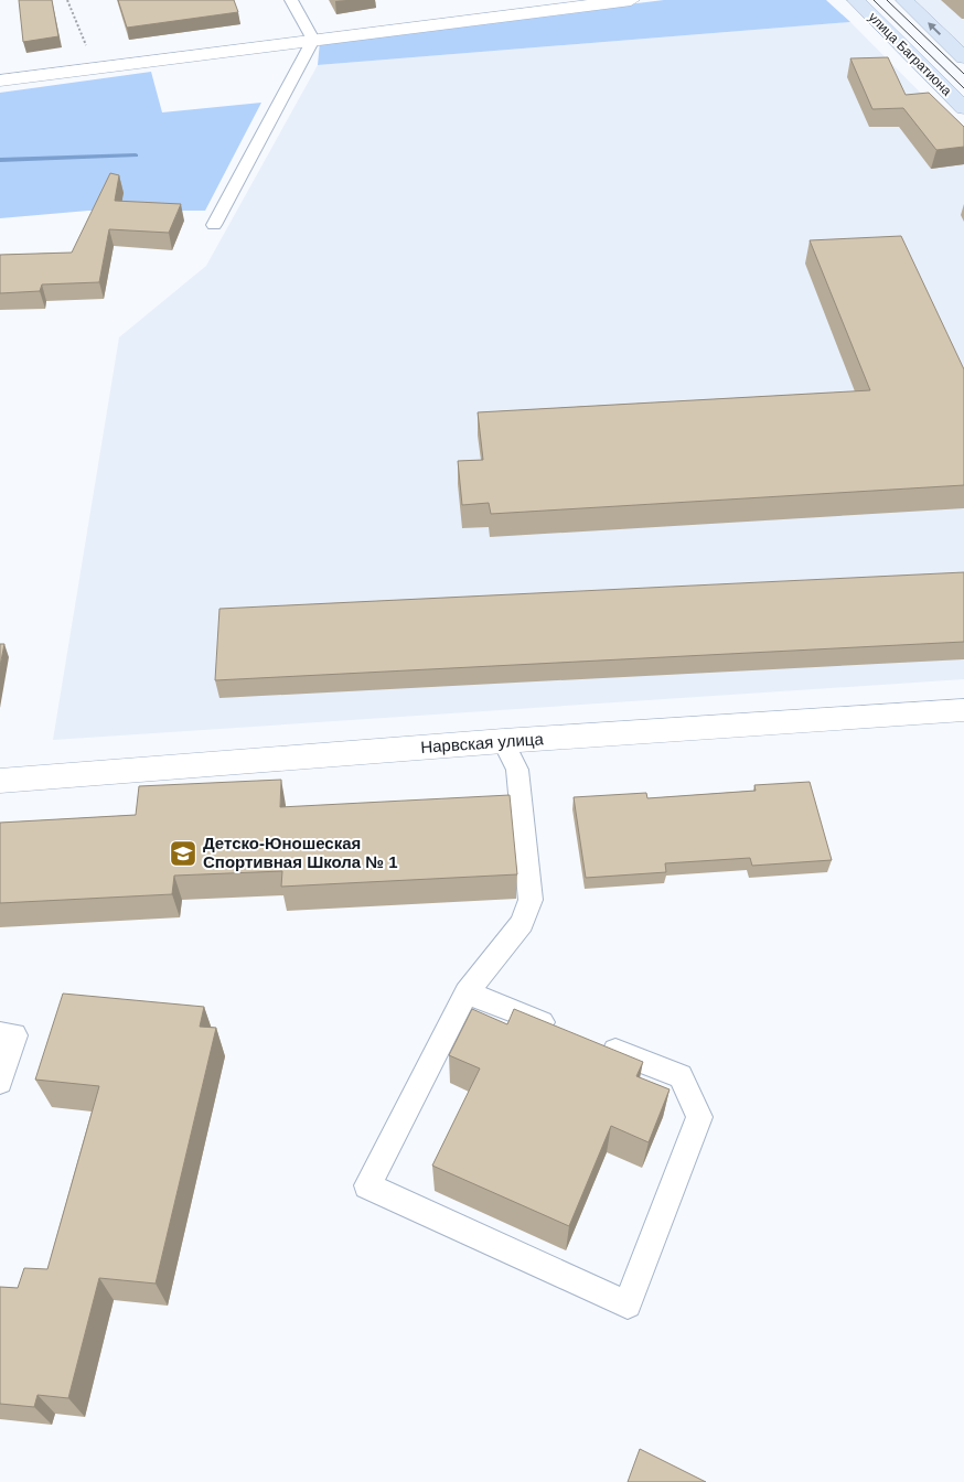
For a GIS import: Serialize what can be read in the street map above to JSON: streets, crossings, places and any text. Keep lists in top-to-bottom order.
{
  "streets": {
    "main road": ["улица Багратиона"],
    "street": ["Нарвская улица"]
  },
  "places": {
    "school or university": ["Детско-Юношеская Спортивная Школа № 1"]
  }
}
